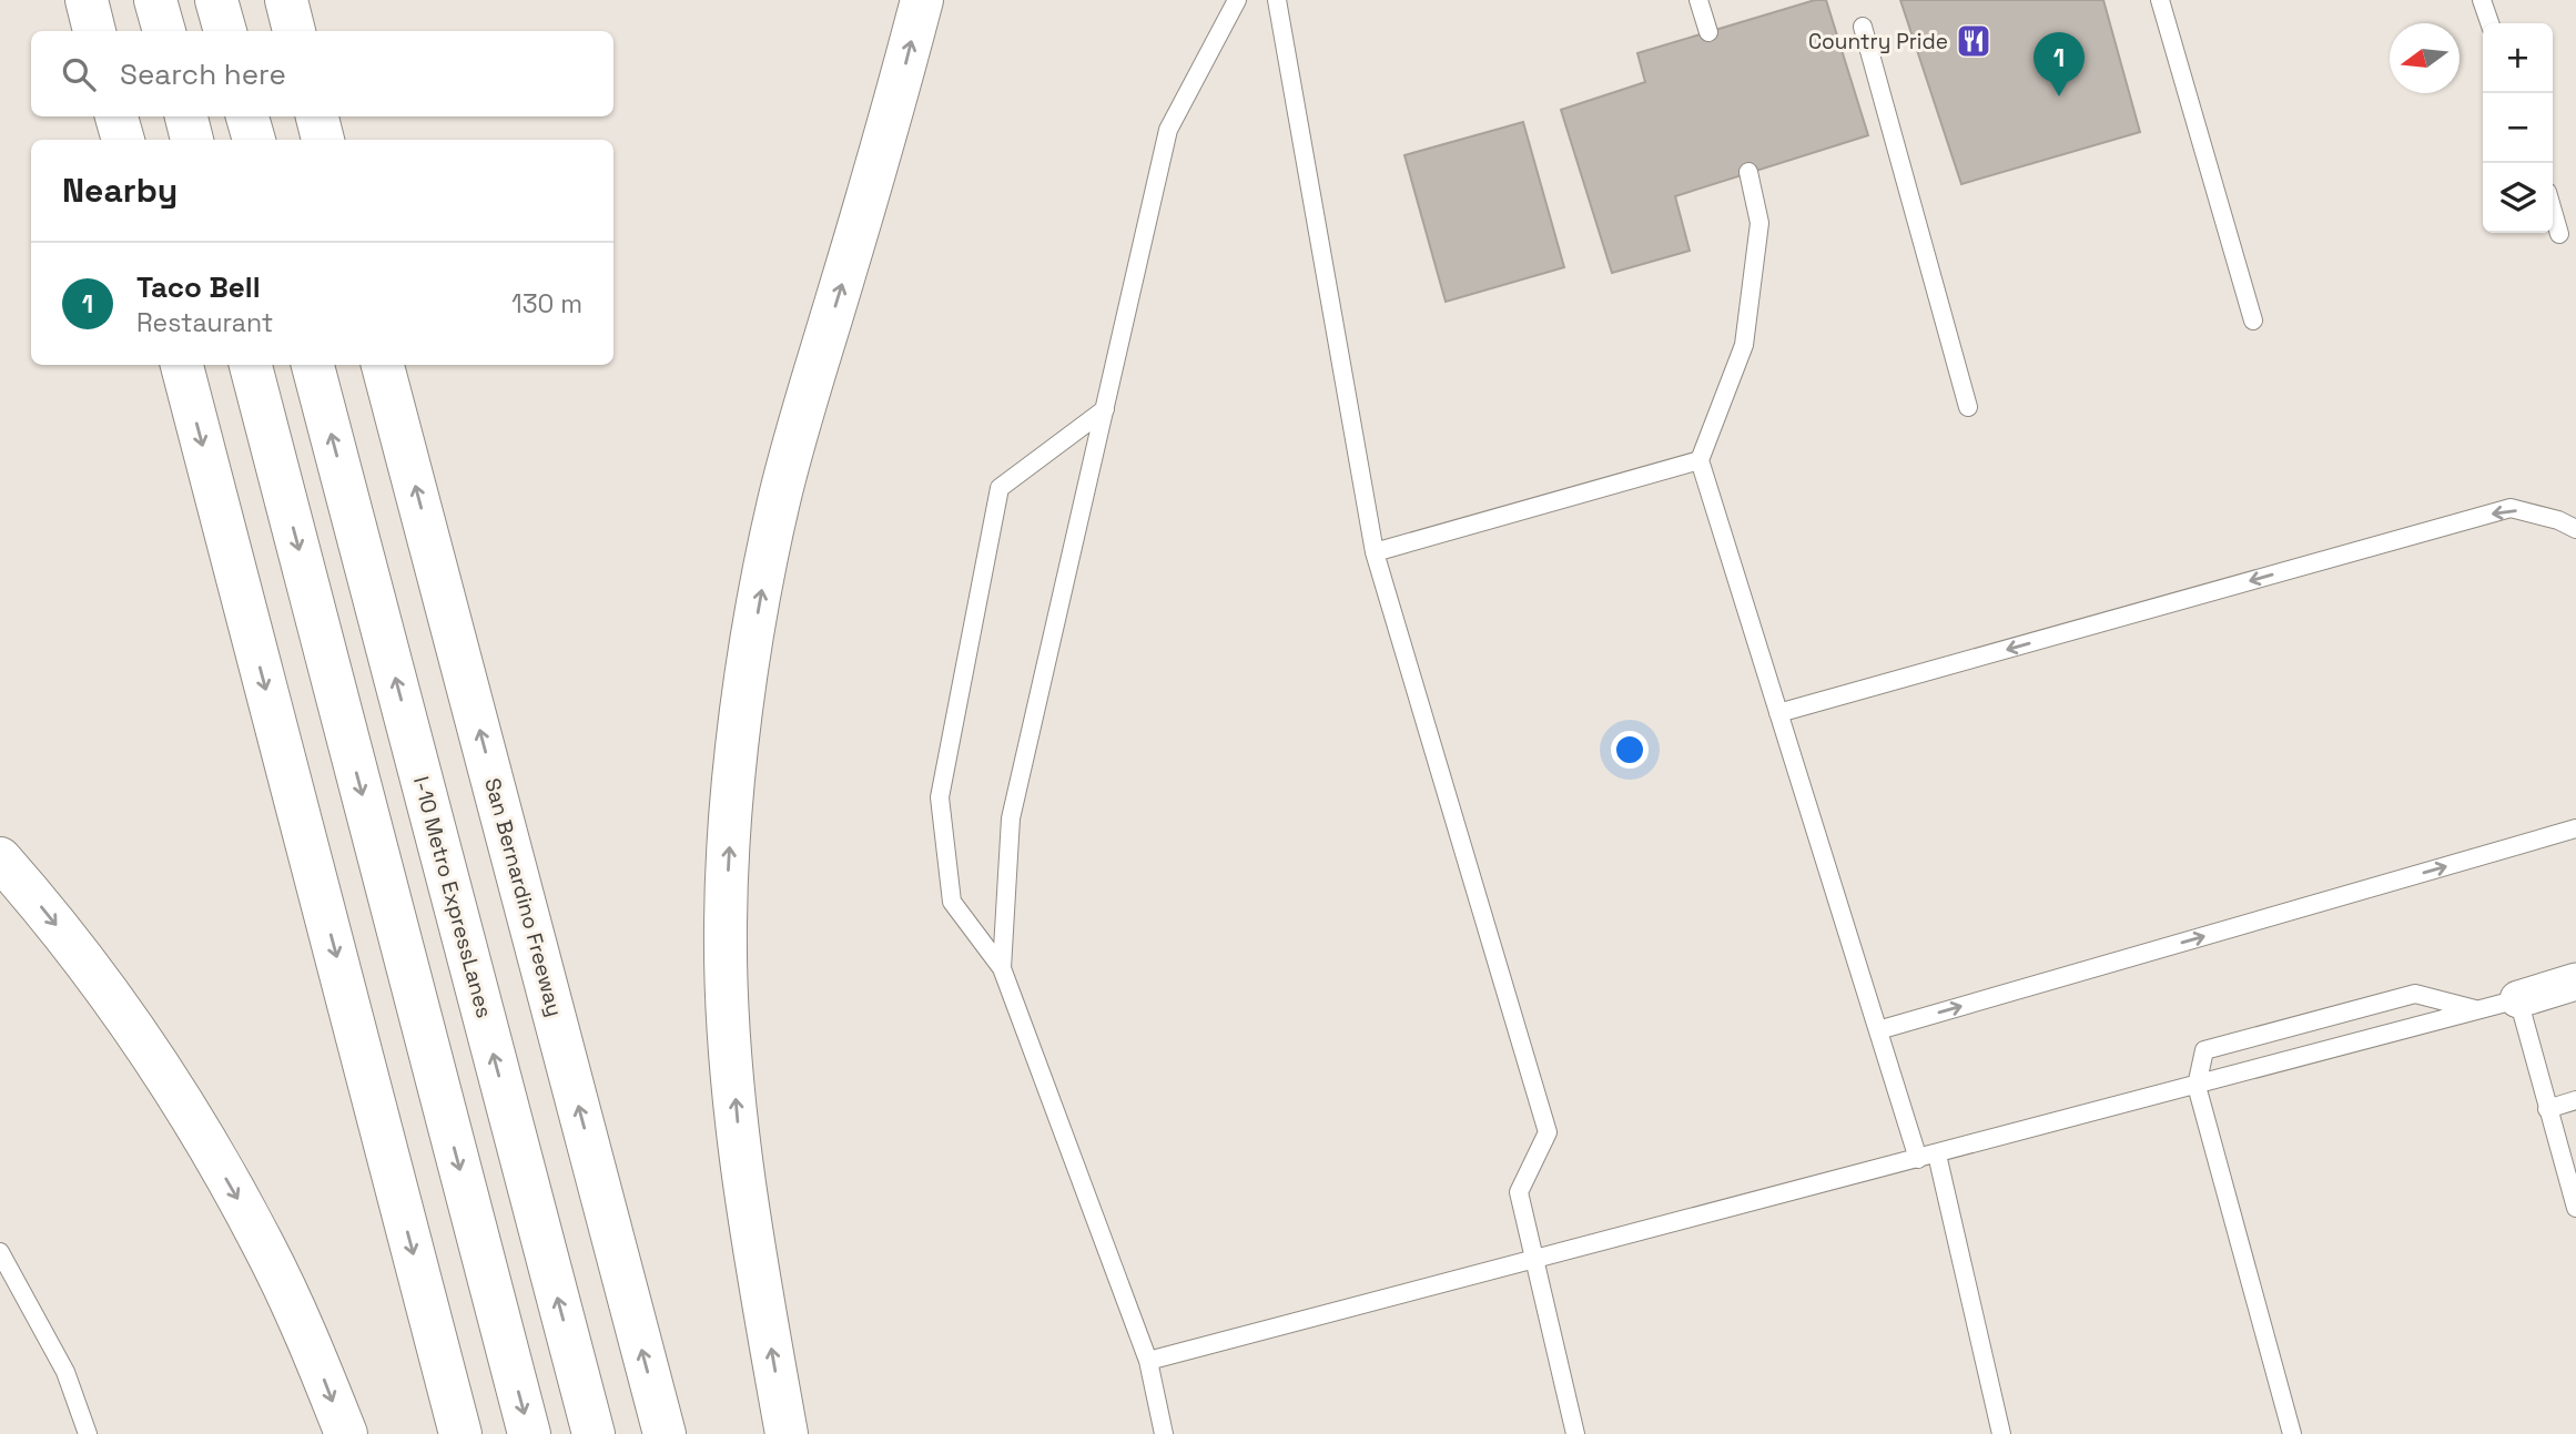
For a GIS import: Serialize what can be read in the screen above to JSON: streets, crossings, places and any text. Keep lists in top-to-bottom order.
{
  "streets": {
    "highway": ["I-10 Metro ExpressLanes", "San Bernardino Freeway"]
  },
  "places": {
    "restaurant": ["Country Pride"]
  },
  "north": "left",
  "page": {
    "map_buttons": ["+", "−"],
    "search": "Search here",
    "pins": "1",
    "heading": "Nearby",
    "list": [
      {
        "mark": "1",
        "name": "Taco Bell",
        "note": "Restaurant",
        "value": "130 m"
      }
    ]
  }
}
